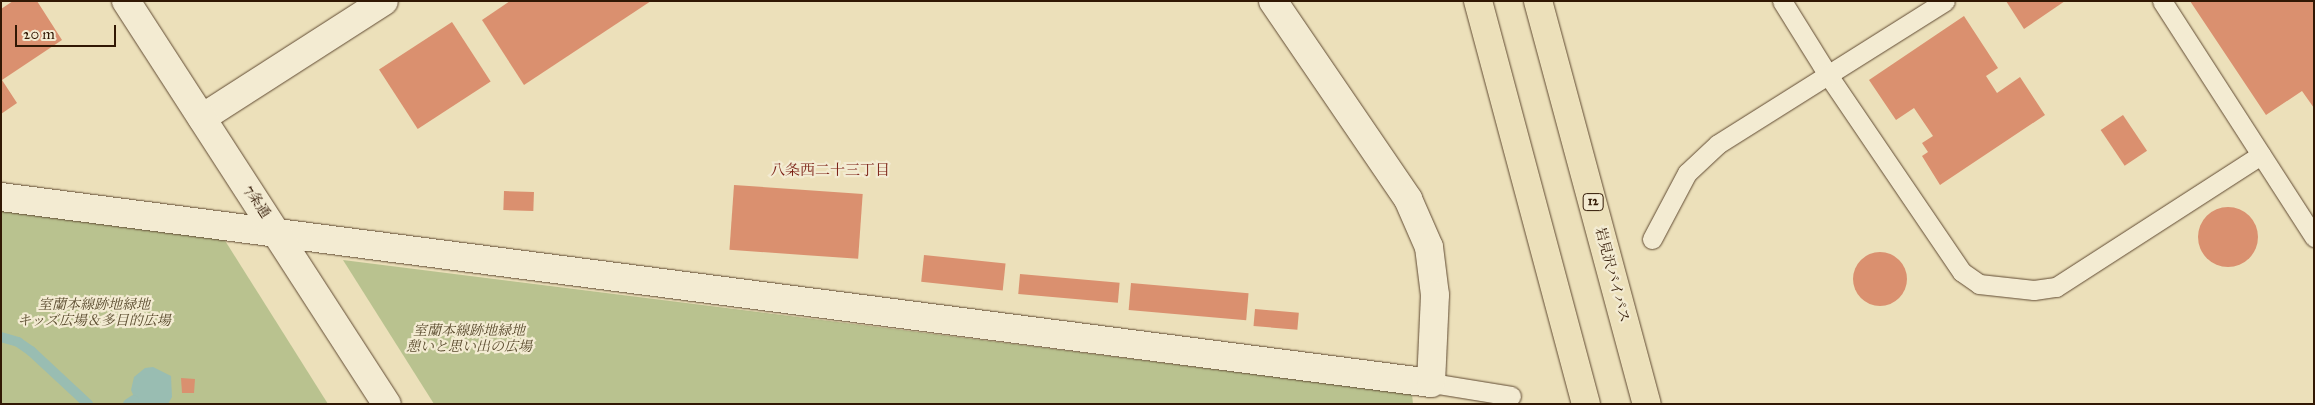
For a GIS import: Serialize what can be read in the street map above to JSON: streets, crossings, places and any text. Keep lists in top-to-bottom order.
{
  "streets": {
    "highway": ["12", "岩見沢バイパス"],
    "street": ["7条通"]
  },
  "districts": ["八条西二十三丁目"],
  "parks": ["室蘭本線跡地緑地 キッズ広場＆多目的広場", "室蘭本線跡地緑地 憩いと思い出の広場"],
  "scale_bar": "20 m"
}
